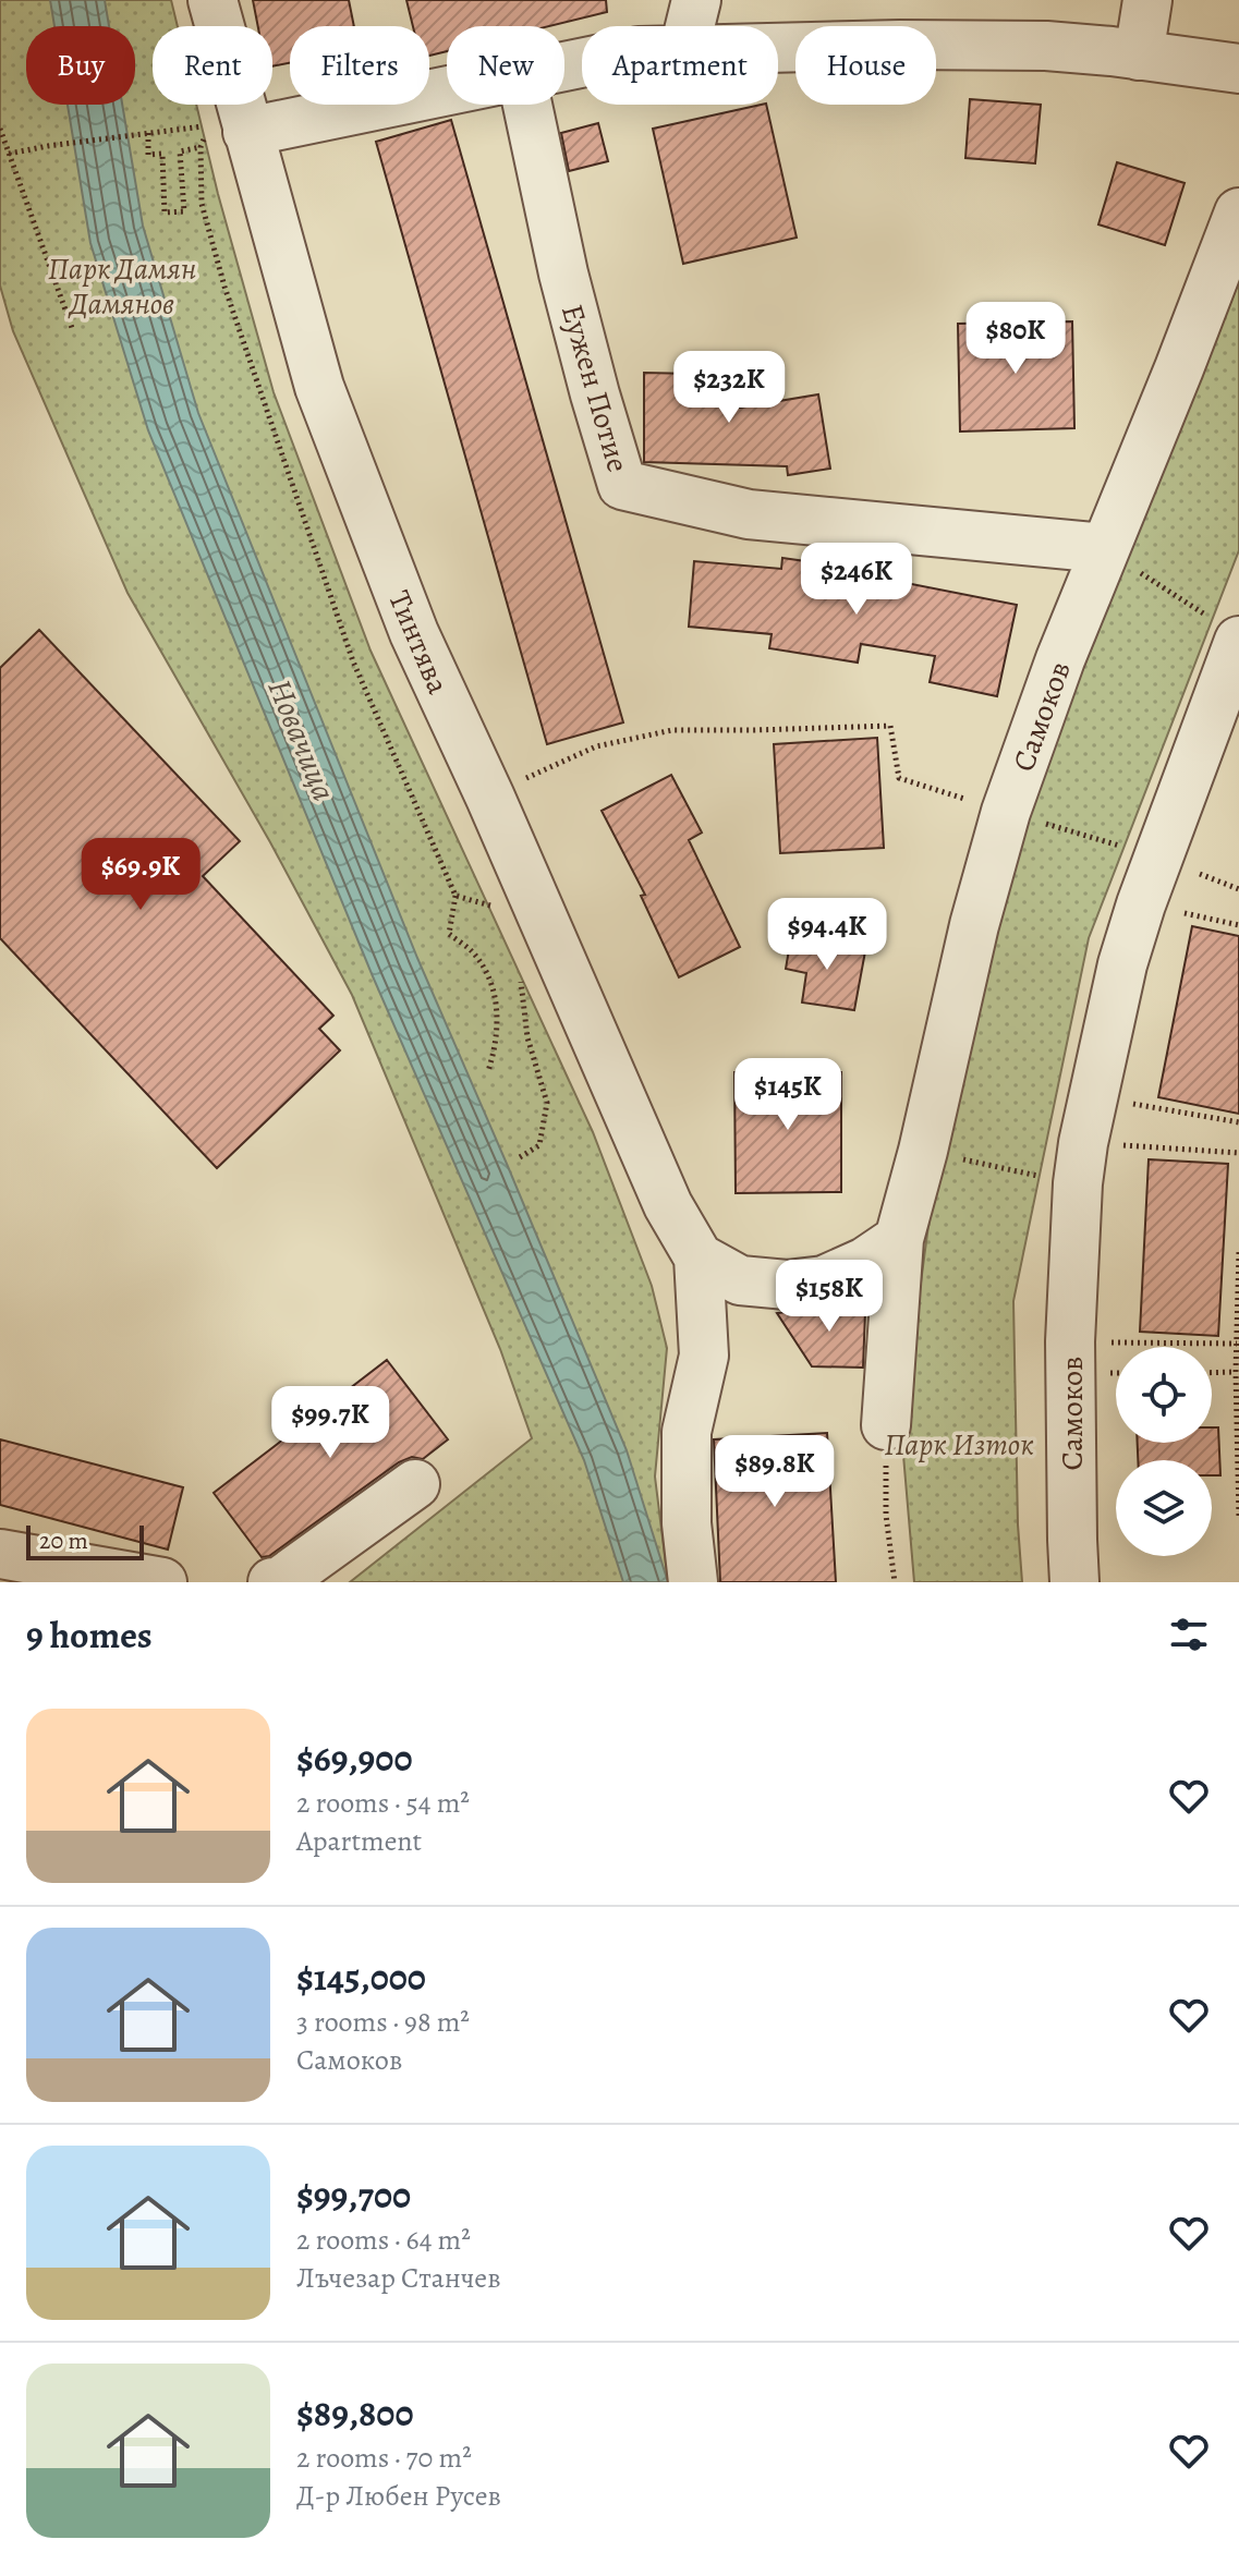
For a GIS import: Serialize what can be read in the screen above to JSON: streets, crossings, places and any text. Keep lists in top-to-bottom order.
{
  "streets": {
    "street": ["Еужен Потие", "Тинтява", "Самоков"]
  },
  "crossings": [
    ["Еужен Потие", "Самоков"]
  ],
  "water": ["Новачица"],
  "parks": ["Парк Дамян Дамянов", "Парк Изток"],
  "scale_bar": "20 m",
  "page": {
    "chip": [
      "Buy",
      "Rent",
      "Filters",
      "New",
      "Apartment",
      "House"
    ],
    "price": [
      "$80K",
      "$232K",
      "$246K",
      "$69.9K",
      "$94.4K",
      "$145K",
      "$158K",
      "$99.7K",
      "$89.8K"
    ],
    "scale": "20 m",
    "heading": "9 homes",
    "list": [
      {
        "name": "$69,900",
        "note": "2 rooms · 54 m² · Apartment"
      },
      {
        "name": "$145,000",
        "note": "3 rooms · 98 m² · Самоков"
      },
      {
        "name": "$99,700",
        "note": "2 rooms · 64 m² · Лъчезар Станчев"
      },
      {
        "name": "$89,800",
        "note": "2 rooms · 70 m² · Д-р Любен Русев"
      }
    ]
  }
}
